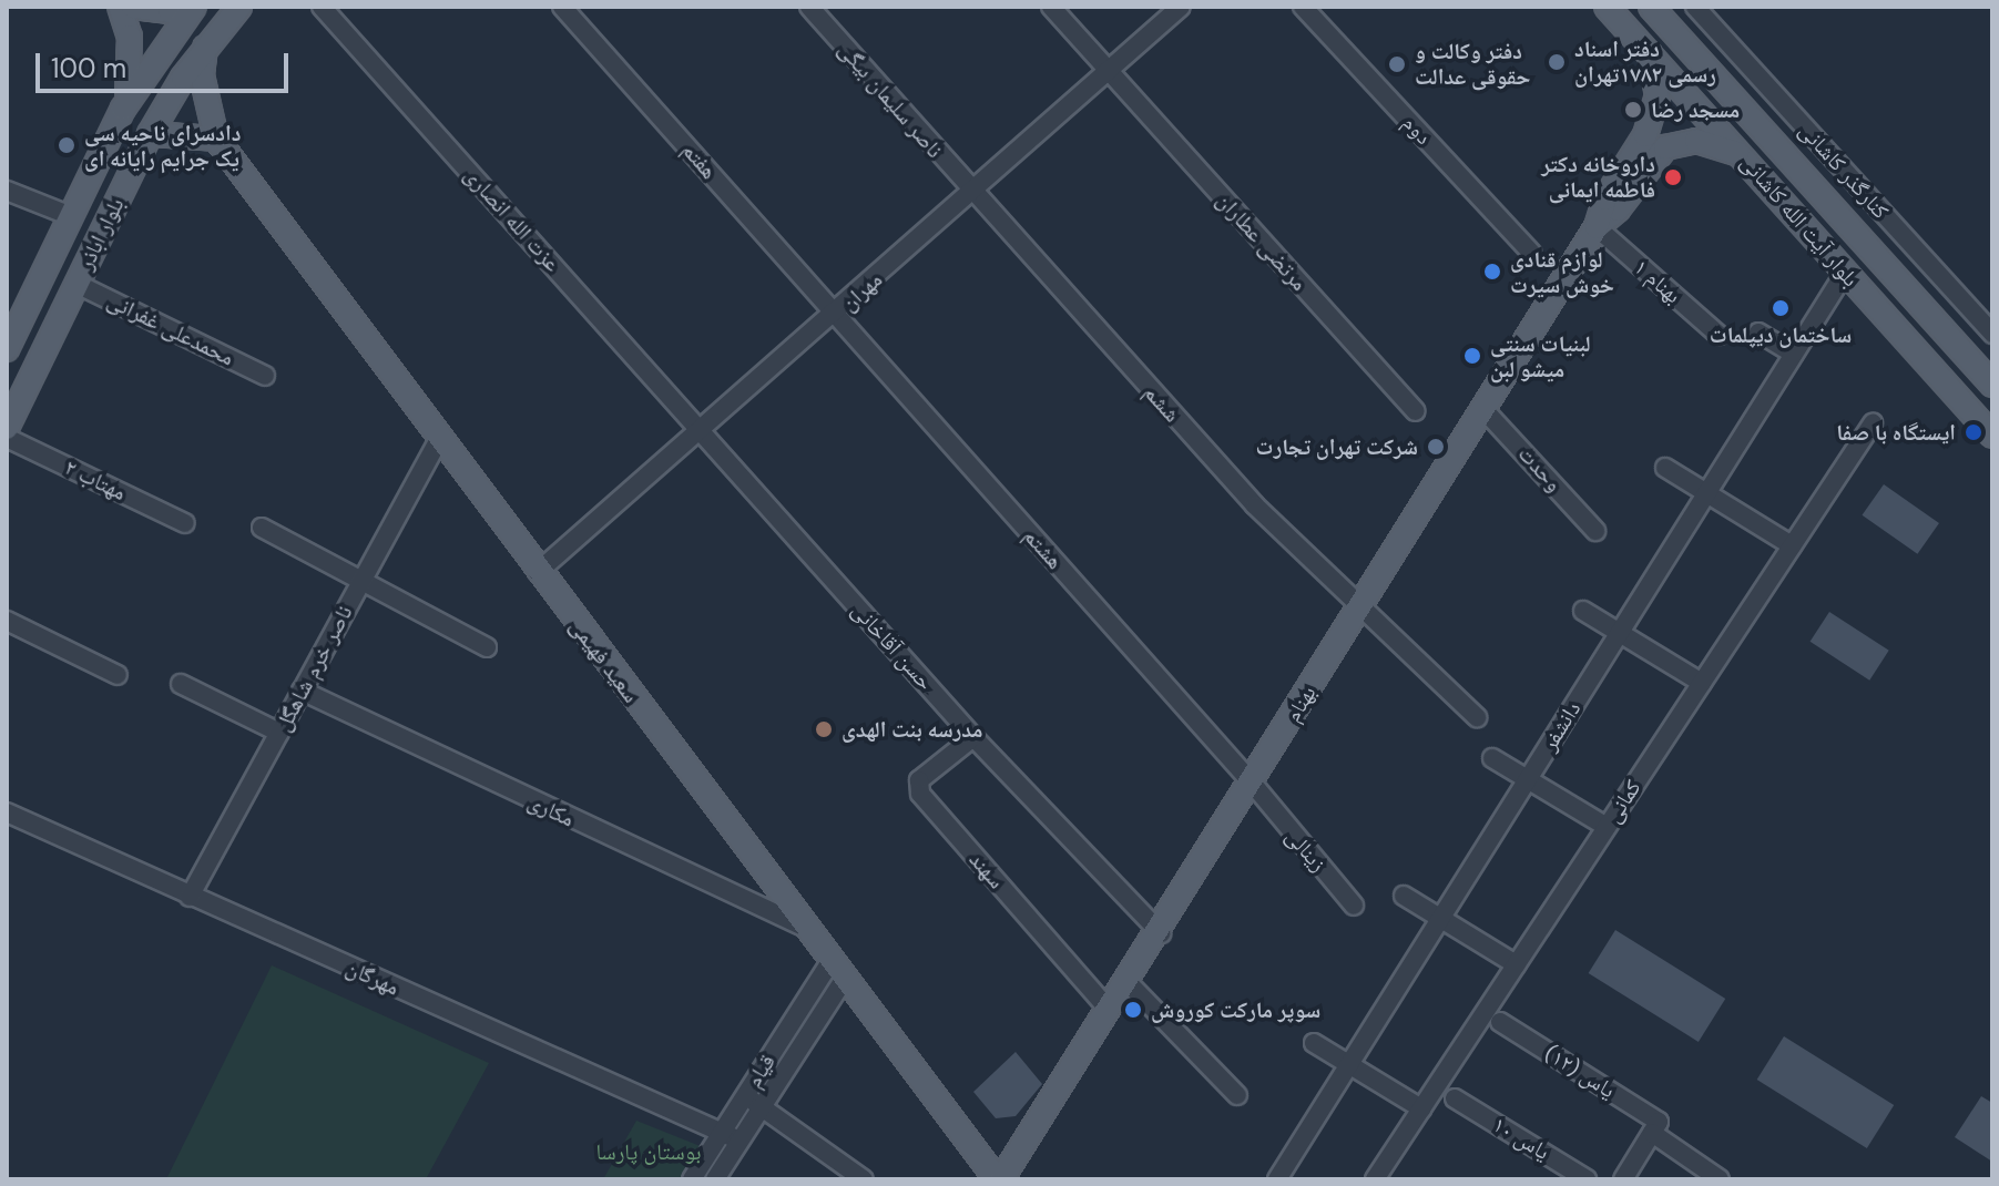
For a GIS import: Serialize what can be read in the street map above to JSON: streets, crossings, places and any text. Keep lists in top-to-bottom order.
{
  "streets": {
    "main road": [
      "بلوار آیت الله کاشانی",
      "بلوار اباذر",
      "سعید فهیمی",
      "بهنام"
    ],
    "street": [
      "ناصر سلیمان بیگی",
      "دوم",
      "هفتم",
      "کنارگذر کاشانی",
      "عزت الله انصاری",
      "مرتضی عطاران",
      "بهنام ۱",
      "مهران",
      "محمدعلی غفرانی",
      "ششم",
      "وحدت",
      "مهتاب ۲",
      "هشتم",
      "حسن آقاخانی",
      "ناصر خرم شاهگل",
      "دانشفر",
      "کمانی",
      "مکاری",
      "زینالی",
      "سهند",
      "مهرگان",
      "قیام",
      "یاس (۱۲)",
      "یاس ۱۰"
    ]
  },
  "crossings": [
    ["ناصر سلیمان بیگی", "مهران"],
    ["ناصر سلیمان بیگی", "ششم"],
    ["هفتم", "مهران"],
    ["هفتم", "هشتم"],
    ["عزت الله انصاری", "مهران"],
    ["عزت الله انصاری", "حسن آقاخانی"],
    ["بلوار آیت الله کاشانی", "بهنام"],
    ["بلوار آیت الله کاشانی", "دانشفر"],
    ["بلوار اباذر", "محمدعلی غفرانی"],
    ["مرتضی عطاران", "مهران"],
    ["بهنام ۱", "بهنام"],
    ["مهران", "ششم"],
    ["مهران", "هشتم"],
    ["مهران", "حسن آقاخانی"],
    ["مهران", "سعید فهیمی"],
    ["ششم", "بهنام"],
    ["وحدت", "بهنام"],
    ["هشتم", "بهنام"],
    ["هشتم", "زینالی"],
    ["حسن آقاخانی", "بهنام"],
    ["حسن آقاخانی", "سهند"],
    ["سعید فهیمی", "ناصر خرم شاهگل"],
    ["سعید فهیمی", "بهنام"],
    ["سعید فهیمی", "مکاری"],
    ["سعید فهیمی", "قیام"],
    ["ناصر خرم شاهگل", "مکاری"],
    ["ناصر خرم شاهگل", "مهرگان"],
    ["بهنام", "زینالی"],
    ["بهنام", "سهند"],
    ["مهرگان", "قیام"]
  ],
  "parks": ["بوستان پارسا"],
  "places": [
    "دفتر اسناد رسمی ۱۷۸۲تهران",
    "دفتر وکالت و حقوقی عدالت",
    "مسجد رضا",
    "دادسرای ناحیه سی یک جرایم رایانه ای",
    "داروخانه دکتر فاطمه ایمانی",
    "لوازم قنادی خوش سیرت",
    "ساختمان دیپلمات",
    "لبنیات سنتی میشو لبن",
    "ایستگاه با صفا",
    "شرکت تهران تجارت",
    "مدرسه بنت الهدی",
    "سوپر ماركت كوروش"
  ],
  "scale_bar": "100 m"
}
